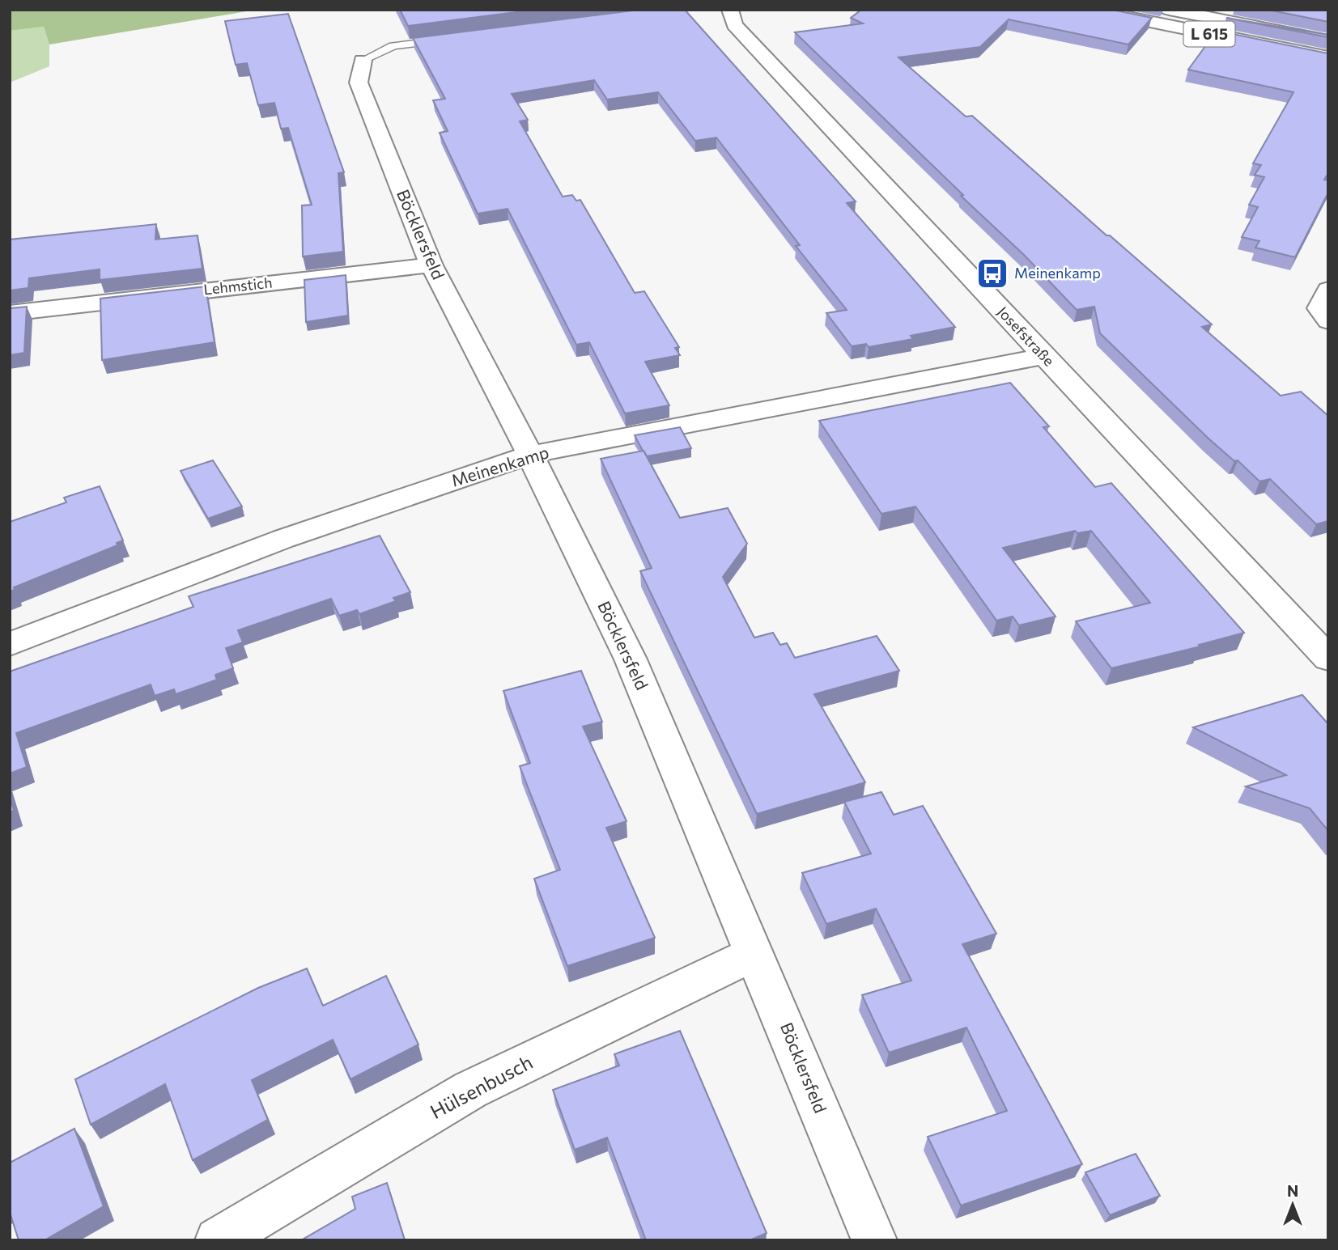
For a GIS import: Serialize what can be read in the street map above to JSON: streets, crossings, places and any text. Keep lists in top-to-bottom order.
{
  "streets": {
    "street": [
      "L 615",
      "Böcklersfeld",
      "Lehmstich",
      "Josefstraße",
      "Meinenkamp",
      "Hülsenbusch"
    ]
  },
  "crossings": [
    ["Böcklersfeld", "Lehmstich"],
    ["Böcklersfeld", "Meinenkamp"],
    ["Böcklersfeld", "Hülsenbusch"],
    ["Josefstraße", "Meinenkamp"]
  ],
  "places": {
    "bus stop": ["Meinenkamp"]
  },
  "north": "top"
}
